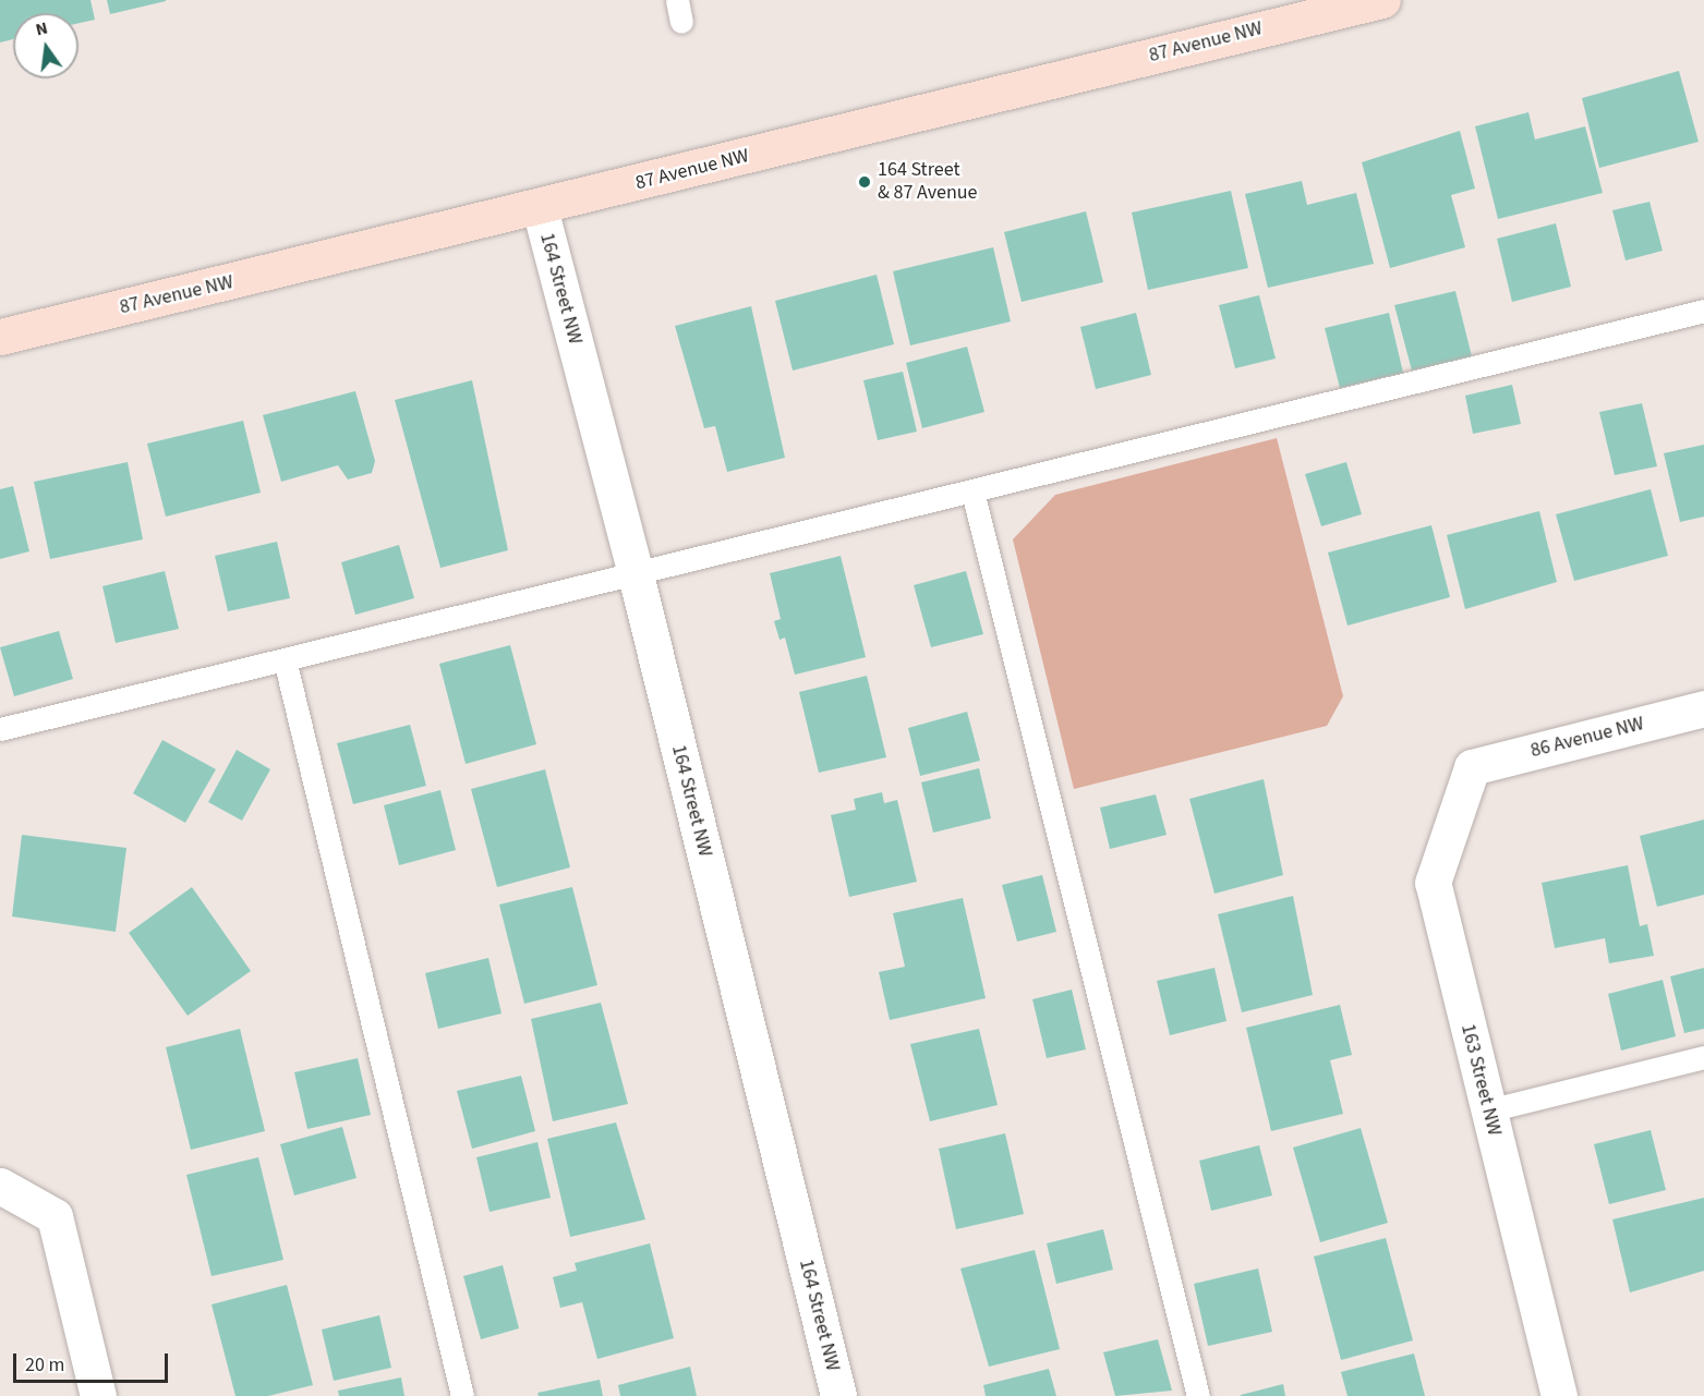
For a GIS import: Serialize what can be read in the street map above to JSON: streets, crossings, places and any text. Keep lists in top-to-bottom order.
{
  "streets": {
    "main road": ["87 Avenue NW"],
    "street": ["164 Street NW", "86 Avenue NW", "163 Street NW"]
  },
  "crossings": [
    ["87 Avenue NW", "164 Street NW"],
    ["86 Avenue NW", "163 Street NW"]
  ],
  "places": ["164 Street & 87 Avenue"],
  "scale_bar": "20 m",
  "north": "top"
}
